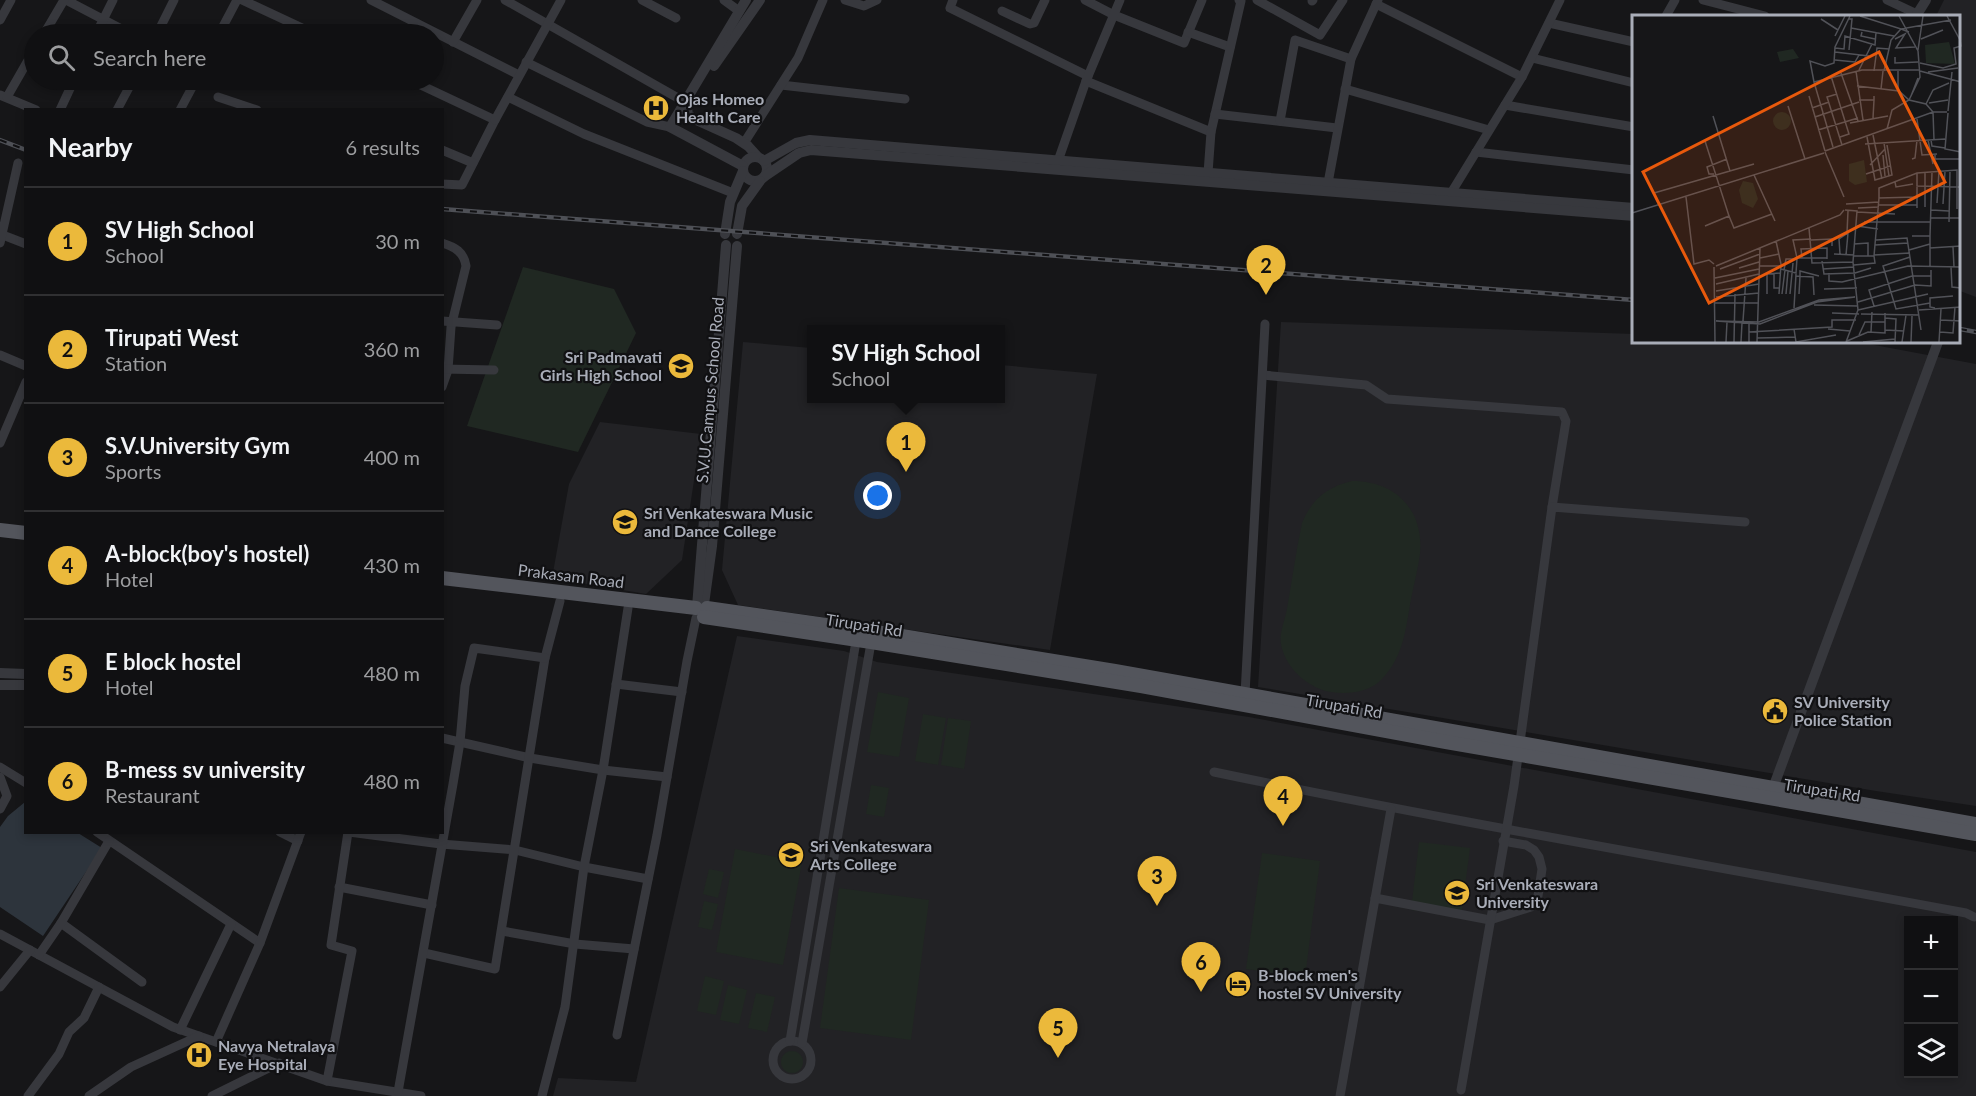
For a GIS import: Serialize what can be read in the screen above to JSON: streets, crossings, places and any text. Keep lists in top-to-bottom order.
{
  "streets": {
    "main road": ["Prakasam Road", "Tirupati Rd"],
    "street": ["S.V.U.Campus School Road"]
  },
  "crossings": [
    ["S.V.U.Campus School Road", "Prakasam Road"],
    ["S.V.U.Campus School Road", "Tirupati Rd"],
    ["Prakasam Road", "Tirupati Rd"]
  ],
  "places": {
    "hospital": ["Ojas Homeo Health Care", "Navya Netralaya Eye Hospital"],
    "school or university": [
      "Sri Padmavati Girls High School",
      "Sri Venkateswara Music and Dance College",
      "Sri Venkateswara Arts College",
      "Sri Venkateswara University"
    ],
    "public building": ["SV University Police Station"],
    "hotel": ["B-block men's hostel SV University"]
  },
  "page": {
    "search": "Search here",
    "heading": ["Nearby", "6 results"],
    "list": [
      {
        "mark": "1",
        "name": "SV High School",
        "note": "School",
        "value": "30 m"
      },
      {
        "mark": "2",
        "name": "Tirupati West",
        "note": "Station",
        "value": "360 m"
      },
      {
        "mark": "3",
        "name": "S.V.University Gym",
        "note": "Sports",
        "value": "400 m"
      },
      {
        "mark": "4",
        "name": "A-block(boy's hostel)",
        "note": "Hotel",
        "value": "430 m"
      },
      {
        "mark": "5",
        "name": "E block hostel",
        "note": "Hotel",
        "value": "480 m"
      },
      {
        "mark": "6",
        "name": "B-mess sv university",
        "note": "Restaurant",
        "value": "480 m"
      }
    ],
    "pins": [
      "2",
      "1",
      "4",
      "3",
      "6",
      "5"
    ],
    "popup": ["SV High School", "School"],
    "map_buttons": ["+", "−"]
  }
}
